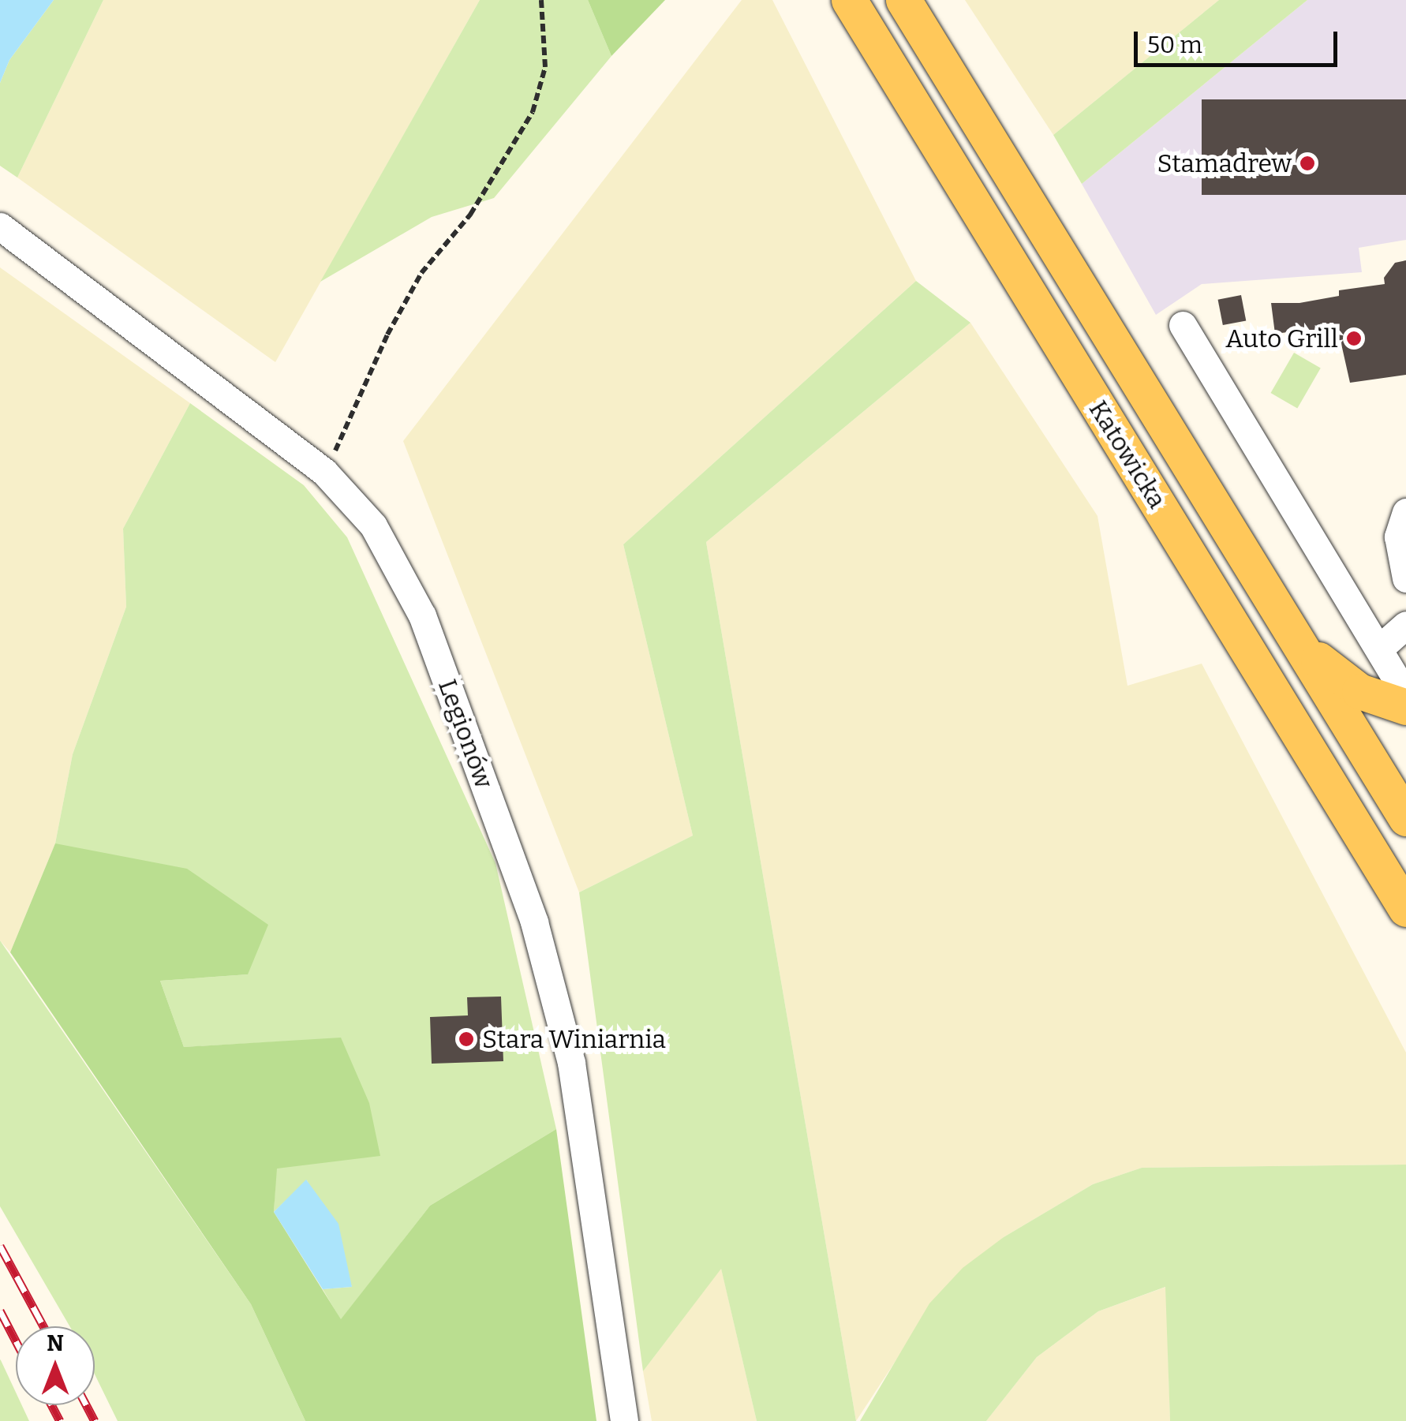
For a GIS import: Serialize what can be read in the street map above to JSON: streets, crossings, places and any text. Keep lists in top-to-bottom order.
{
  "streets": {
    "main road": ["Katowicka"],
    "street": ["Legionów"]
  },
  "places": ["Stamadrew", "Auto Grill", "Stara Winiarnia"],
  "scale_bar": "50 m",
  "north": "top"
}
